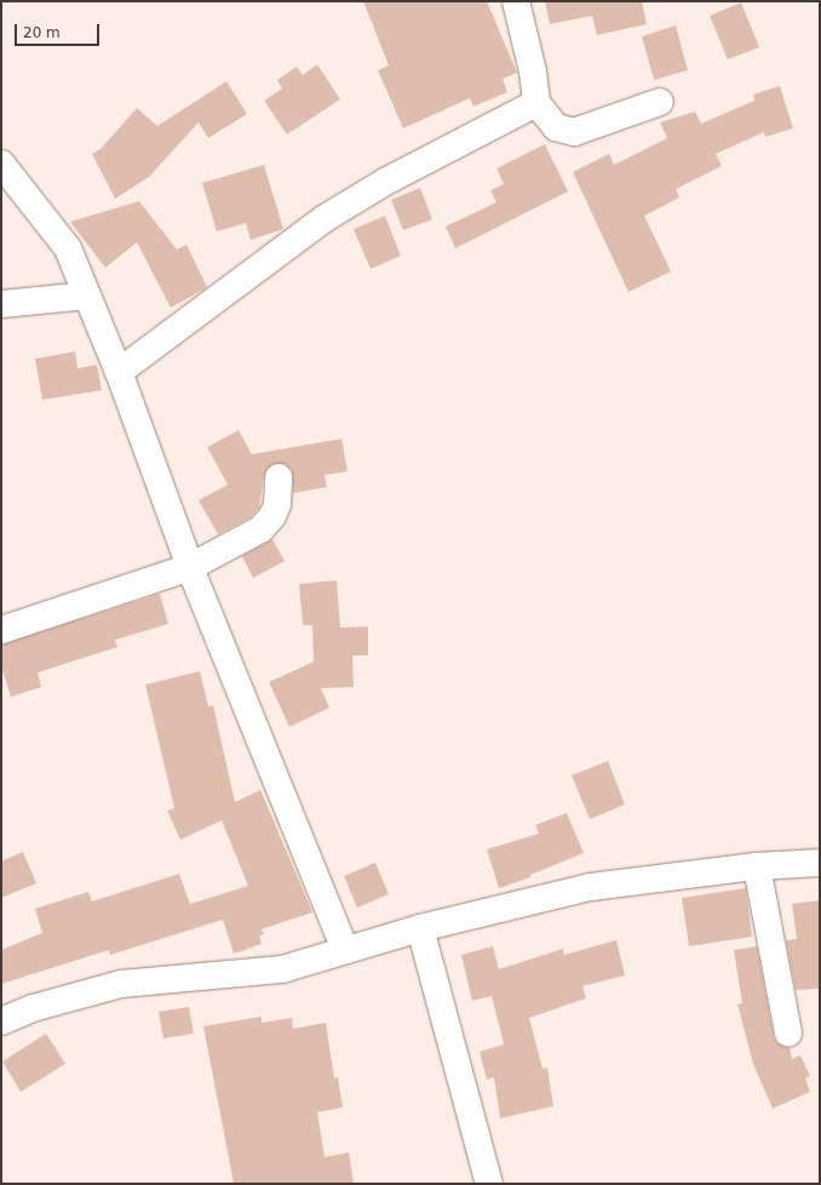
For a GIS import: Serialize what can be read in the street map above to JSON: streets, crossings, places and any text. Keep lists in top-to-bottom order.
{
  "scale_bar": "20 m"
}
